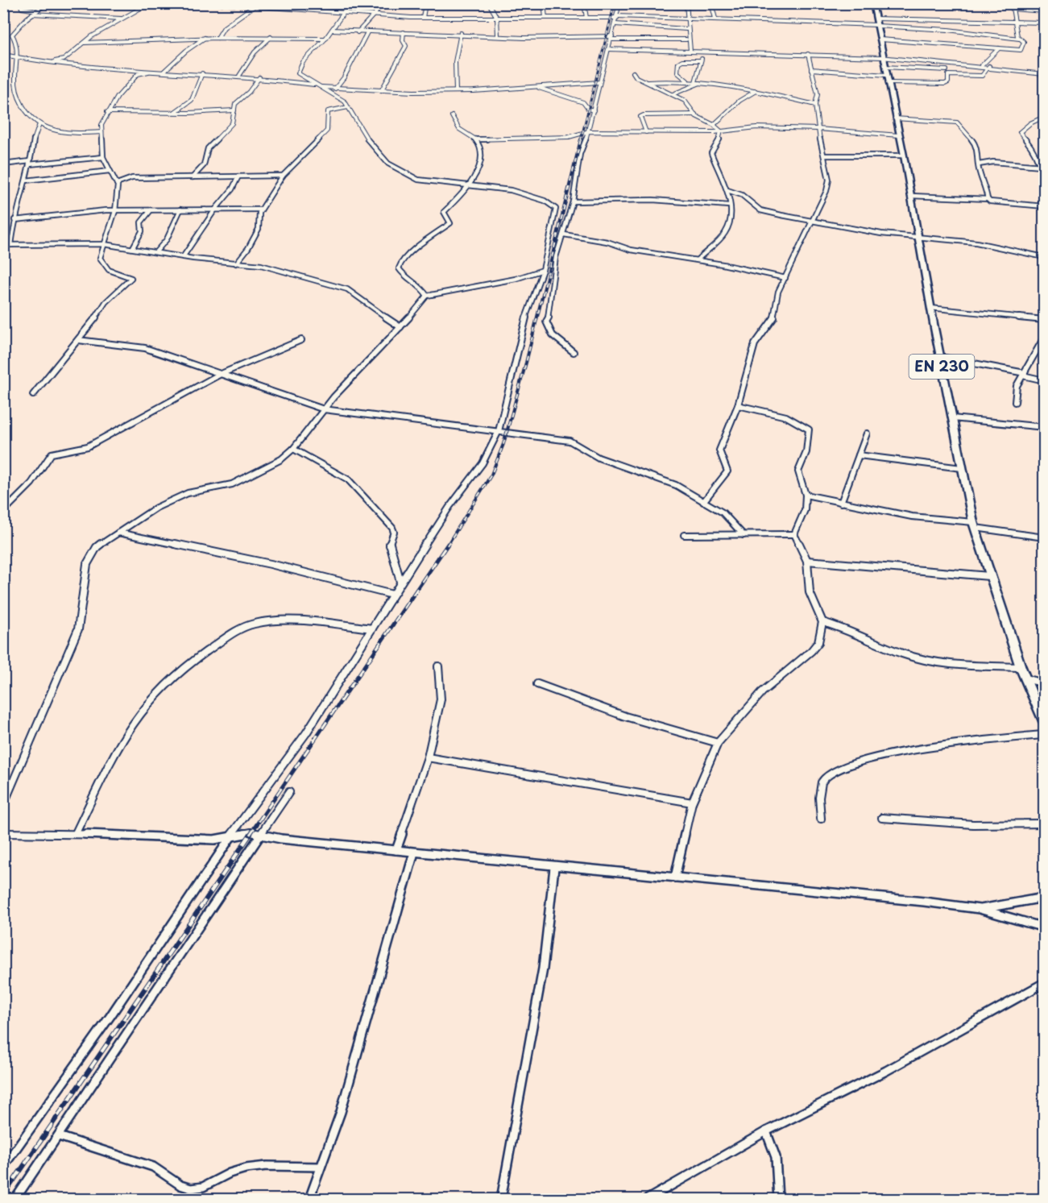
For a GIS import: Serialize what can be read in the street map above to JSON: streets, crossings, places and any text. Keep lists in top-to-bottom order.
{
  "streets": {
    "main road": ["EN 230"]
  }
}
